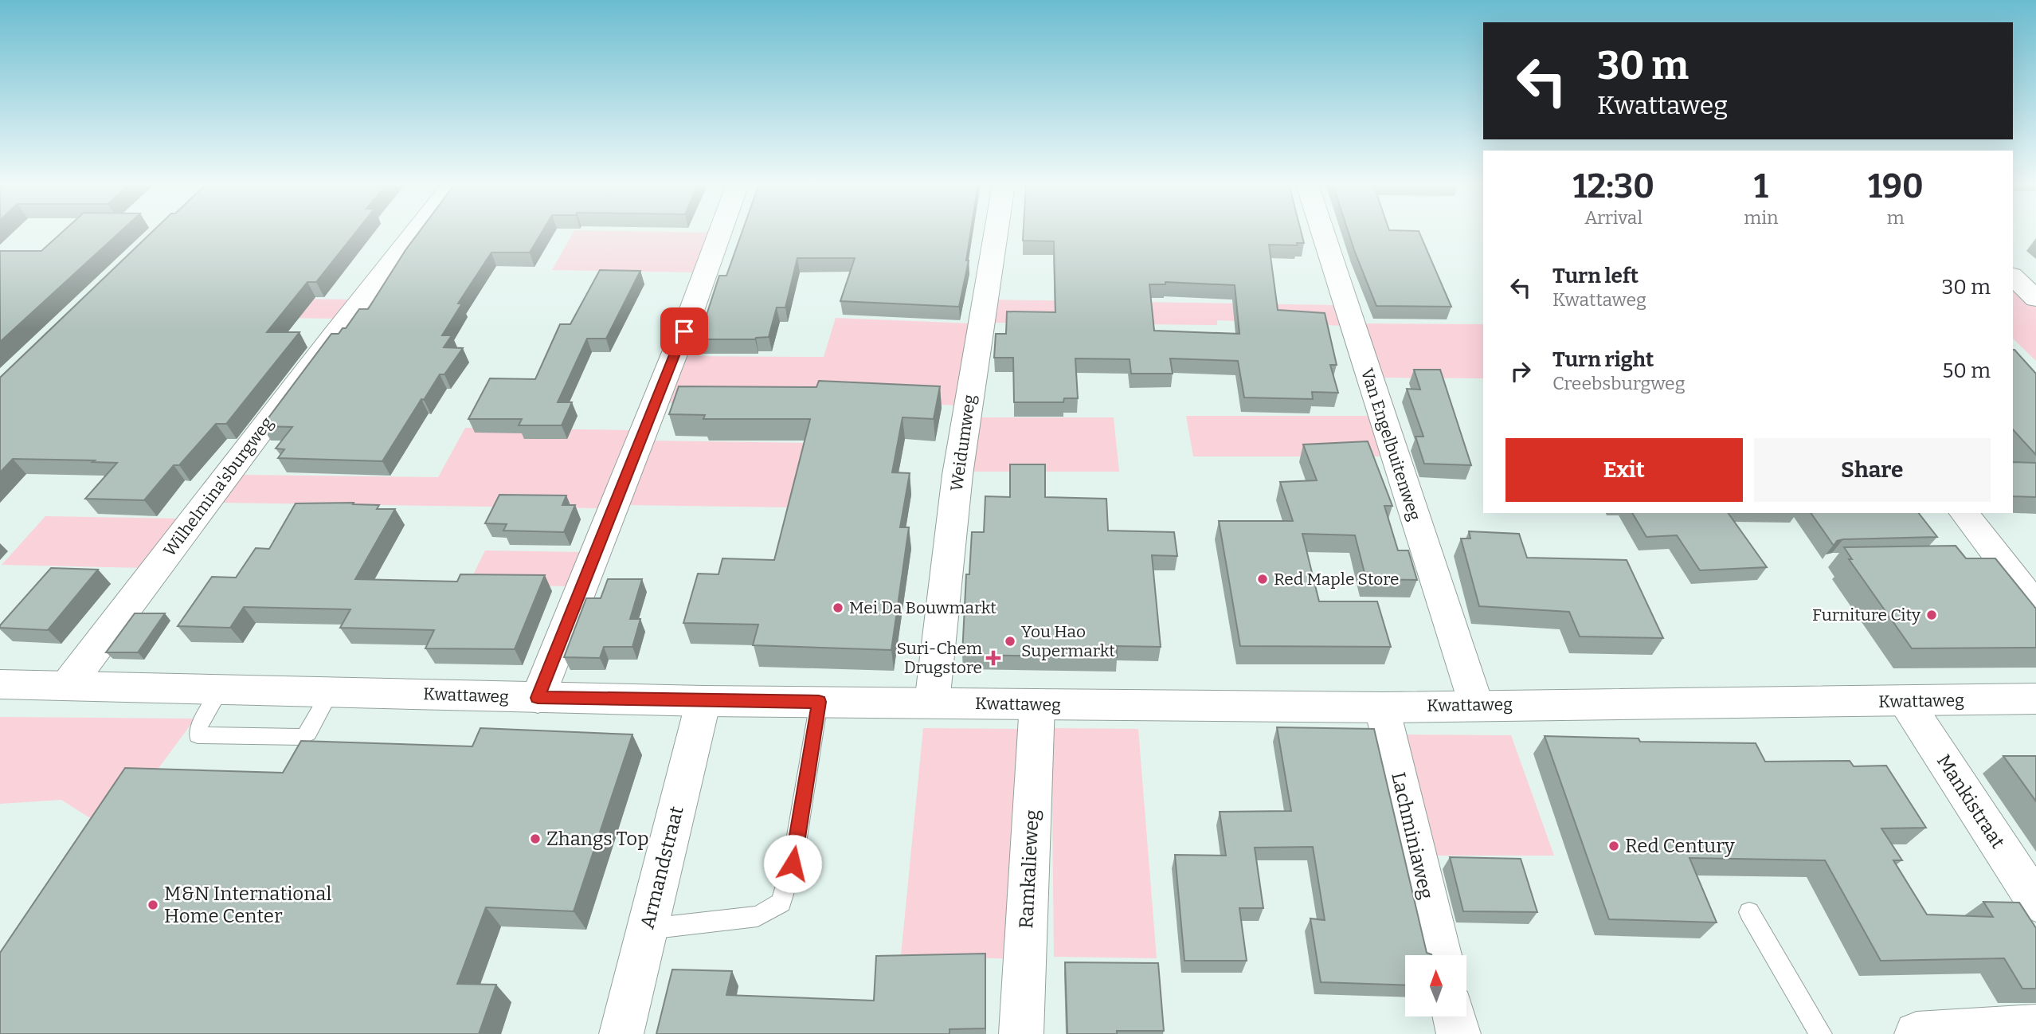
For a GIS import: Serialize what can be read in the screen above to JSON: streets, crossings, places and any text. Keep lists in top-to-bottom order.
{
  "streets": {
    "street": [
      "Weidumweg",
      "Van Engelbuitenweg",
      "Wilhelmina'sburgweg",
      "Kwattaweg",
      "Mankistraat",
      "Lachminiaweg",
      "Armandstraat",
      "Ramkalieweg"
    ]
  },
  "crossings": [
    ["Weidumweg", "Kwattaweg"],
    ["Van Engelbuitenweg", "Kwattaweg"],
    ["Wilhelmina'sburgweg", "Kwattaweg"],
    ["Kwattaweg", "Mankistraat"],
    ["Kwattaweg", "Lachminiaweg"],
    ["Kwattaweg", "Armandstraat"],
    ["Kwattaweg", "Ramkalieweg"]
  ],
  "places": {
    "other": [
      "Red Maple Store",
      "Mei Da Bouwmarkt",
      "Furniture City",
      "You Hao Supermarkt",
      "Zhangs Top",
      "Red Century",
      "M&N International Home Center"
    ],
    "health": ["Suri-Chem Drugstore"]
  },
  "north": "top",
  "page": {
    "turn": ["30 m", "Kwattaweg"],
    "eta": [
      "12:30",
      "Arrival",
      "1",
      "min",
      "190",
      "m"
    ],
    "list": [
      {
        "name": "Turn left",
        "note": "Kwattaweg",
        "value": "30 m"
      },
      {
        "name": "Turn right",
        "note": "Creebsburgweg",
        "value": "50 m"
      }
    ],
    "buttons": ["Exit", "Share"]
  }
}
